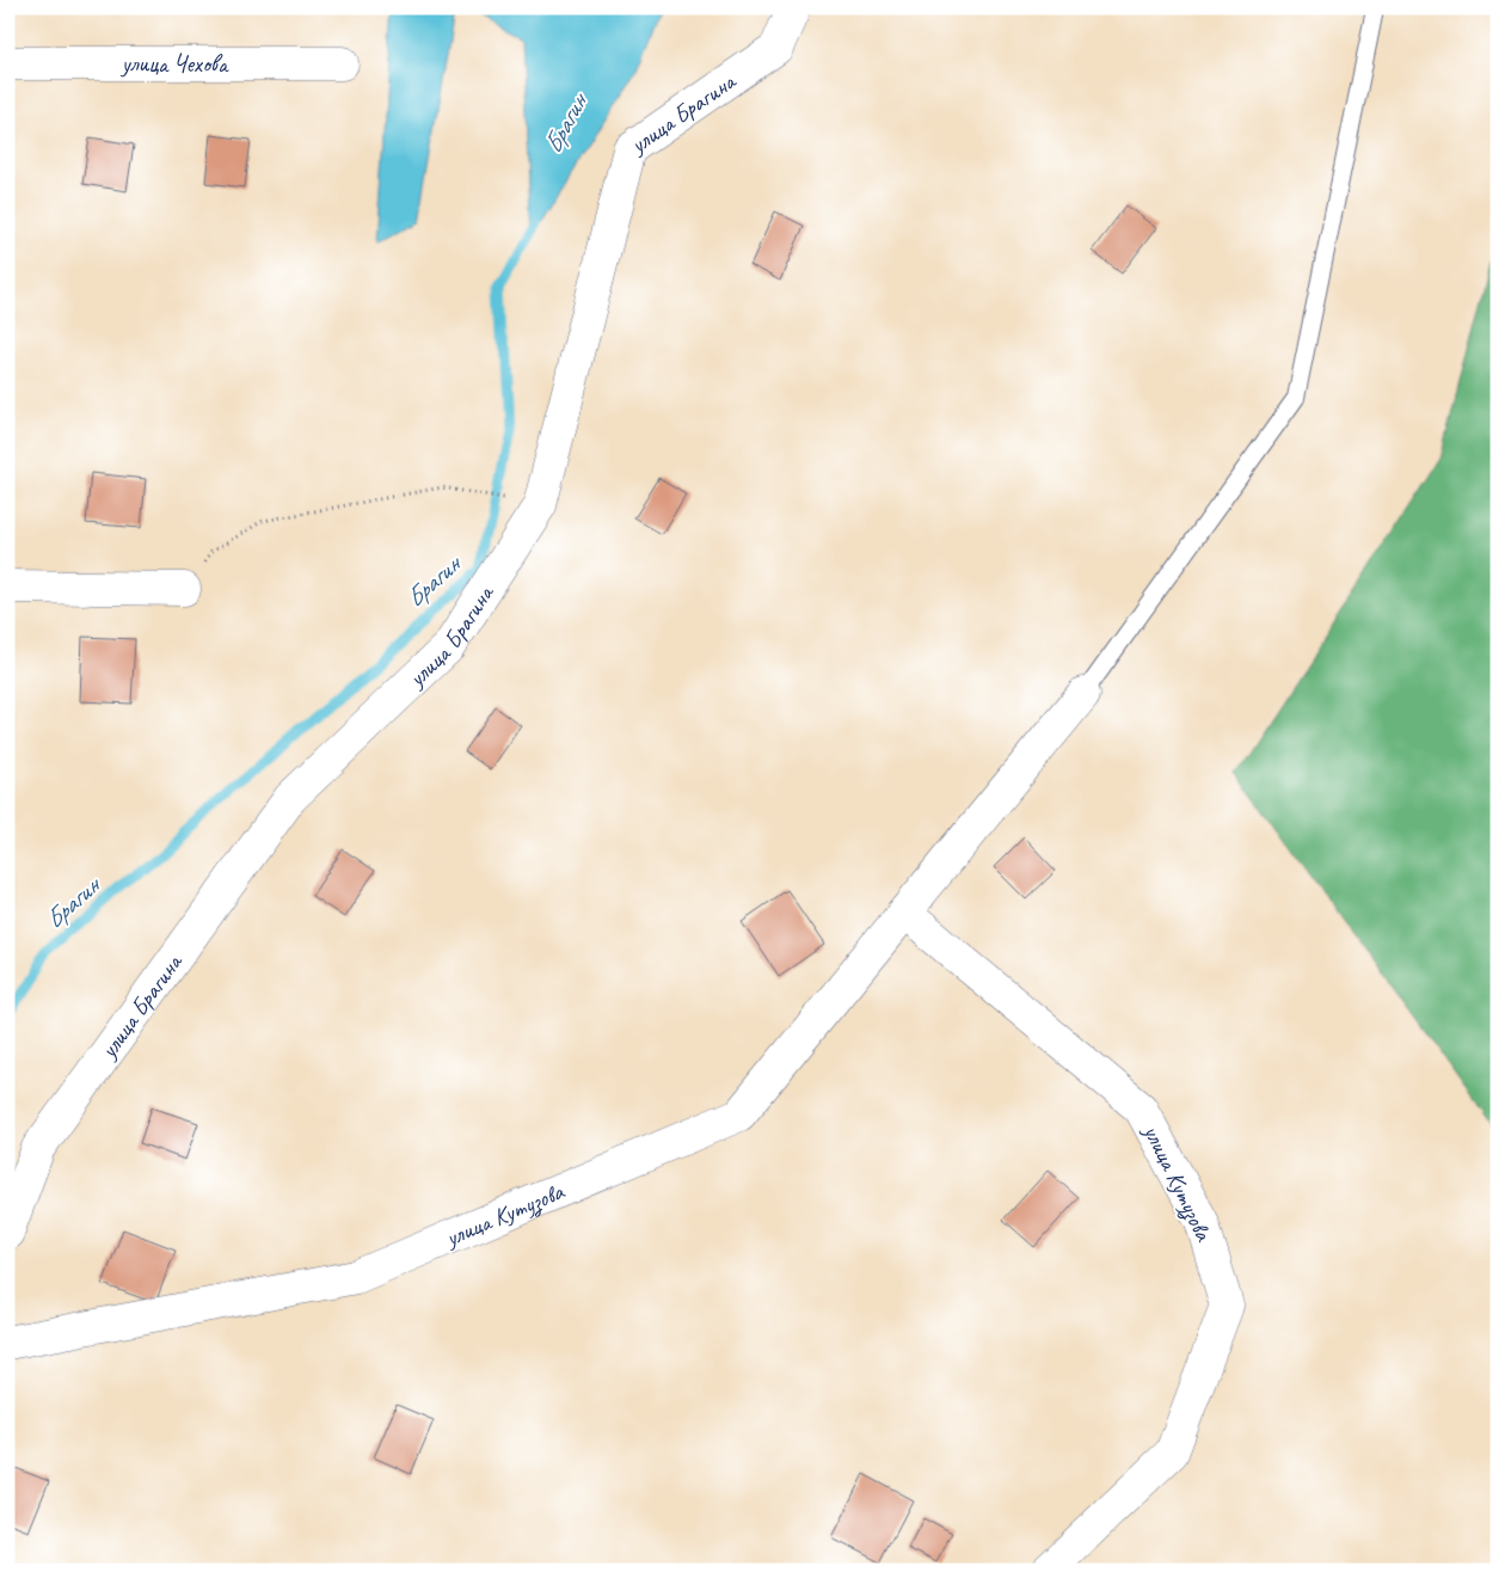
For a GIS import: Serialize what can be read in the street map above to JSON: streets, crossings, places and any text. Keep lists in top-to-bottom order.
{
  "streets": {
    "street": ["улица Чехова", "улица Брагина", "улица Кутузова"]
  },
  "water": ["Брагин"]
}
